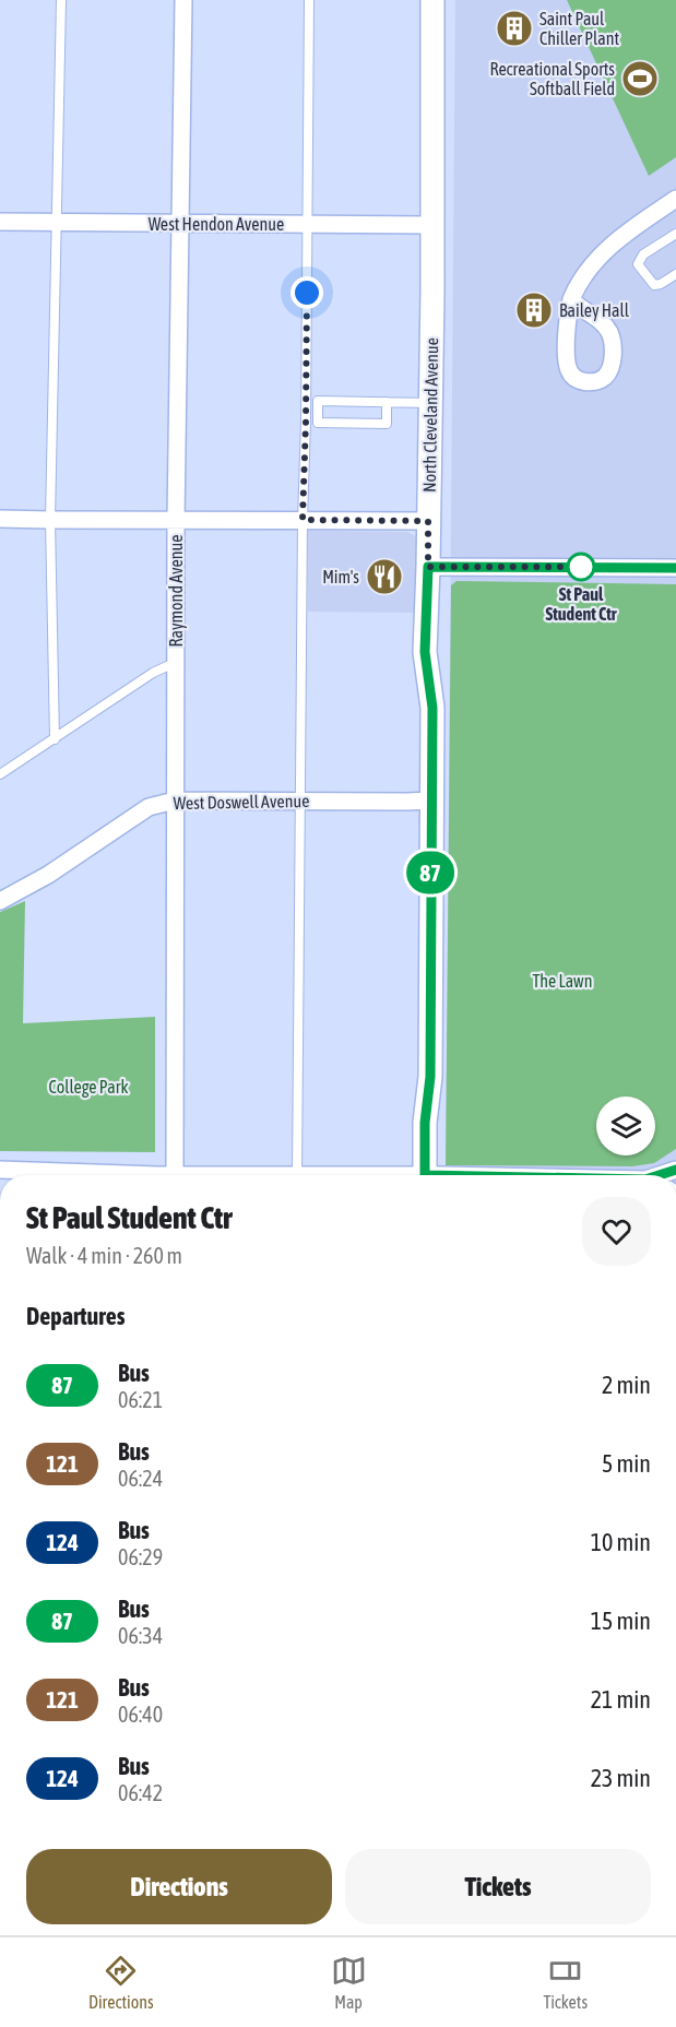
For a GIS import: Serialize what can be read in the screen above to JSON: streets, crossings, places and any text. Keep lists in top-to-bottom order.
{
  "streets": {
    "main road": ["North Cleveland Avenue"],
    "street": ["West Hendon Avenue", "Raymond Avenue", "West Doswell Avenue"]
  },
  "crossings": [
    ["West Hendon Avenue", "North Cleveland Avenue"],
    ["West Hendon Avenue", "Raymond Avenue"],
    ["North Cleveland Avenue", "West Doswell Avenue"],
    ["Raymond Avenue", "West Doswell Avenue"]
  ],
  "parks": ["The Lawn", "College Park"],
  "places": {
    "building": ["Saint Paul Chiller Plant", "Bailey Hall"],
    "sports": ["Recreational Sports Softball Field"],
    "other": ["St Paul Student Ctr"],
    "restaurant": ["Mim's"]
  },
  "lines": ["bus line 87"],
  "page": {
    "on_map": "87",
    "heading": [
      ["St Paul Student Ctr", "Walk · 4 min · 260 m"],
      "Departures"
    ],
    "list": [
      {
        "mark": "87",
        "name": "Bus",
        "note": "06:21",
        "value": "2 min"
      },
      {
        "mark": "121",
        "name": "Bus",
        "note": "06:24",
        "value": "5 min"
      },
      {
        "mark": "124",
        "name": "Bus",
        "note": "06:29",
        "value": "10 min"
      },
      {
        "mark": "87",
        "name": "Bus",
        "note": "06:34",
        "value": "15 min"
      },
      {
        "mark": "121",
        "name": "Bus",
        "note": "06:40",
        "value": "21 min"
      },
      {
        "mark": "124",
        "name": "Bus",
        "note": "06:42",
        "value": "23 min"
      }
    ],
    "buttons": ["Directions", "Tickets"],
    "tabs": ["Directions", "Map", "Tickets"]
  }
}
